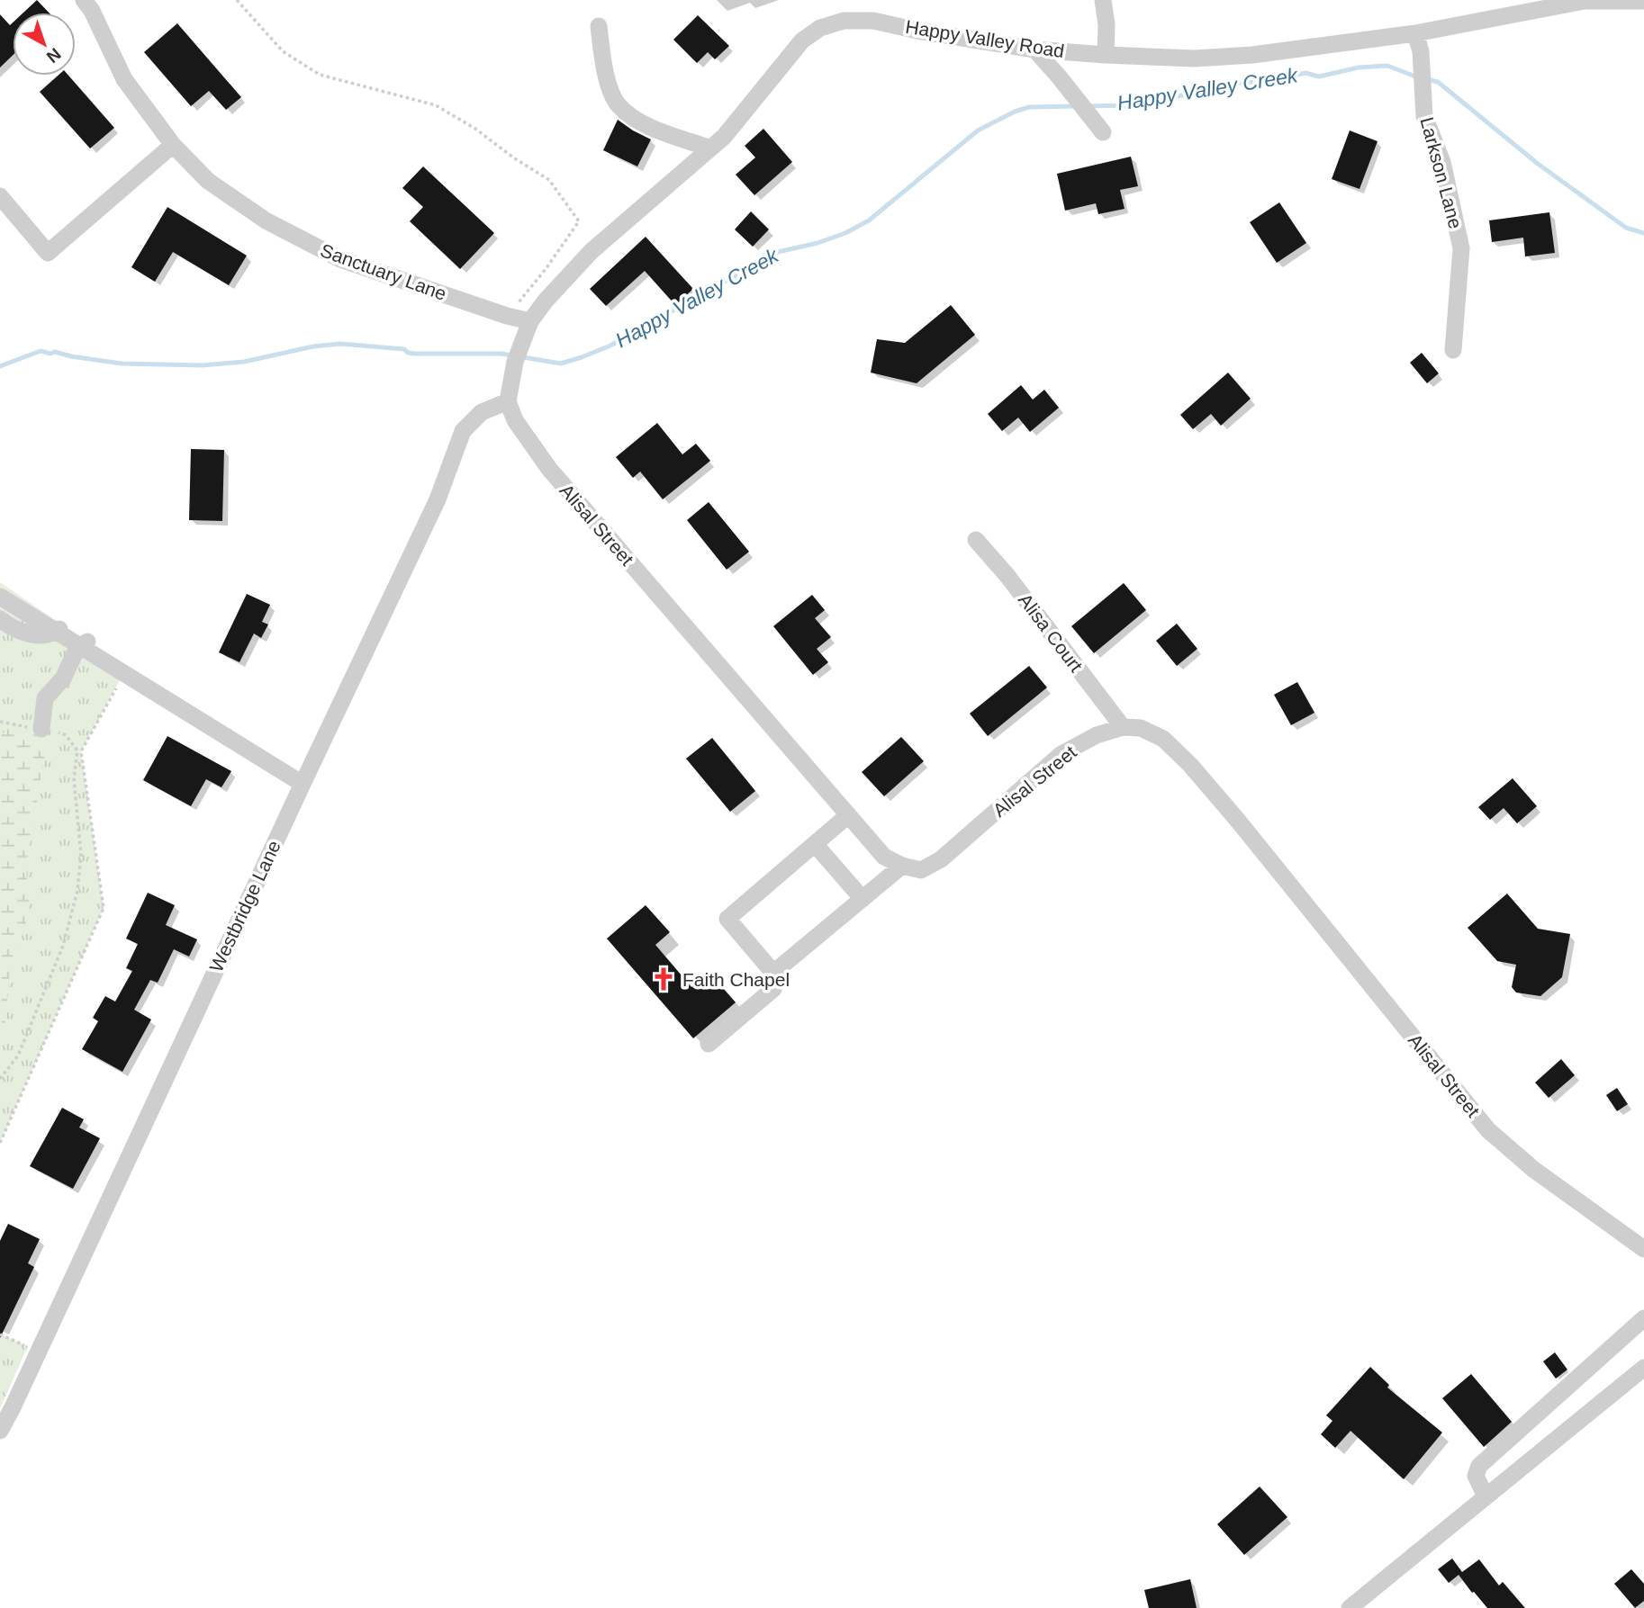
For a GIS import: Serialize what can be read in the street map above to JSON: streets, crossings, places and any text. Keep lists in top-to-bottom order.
{
  "streets": {
    "street": [
      "Happy Valley Road",
      "Larkson Lane",
      "Sanctuary Lane",
      "Alisal Street",
      "Alisa Court",
      "Westbridge Lane"
    ]
  },
  "crossings": [
    ["Happy Valley Road", "Larkson Lane"],
    ["Happy Valley Road", "Sanctuary Lane"],
    ["Happy Valley Road", "Alisal Street"],
    ["Happy Valley Road", "Westbridge Lane"],
    ["Alisal Street", "Alisa Court"],
    ["Alisal Street", "Westbridge Lane"]
  ],
  "water": ["Happy Valley Creek"],
  "places": {
    "church": ["Faith Chapel"]
  },
  "north": "bottom right"
}
